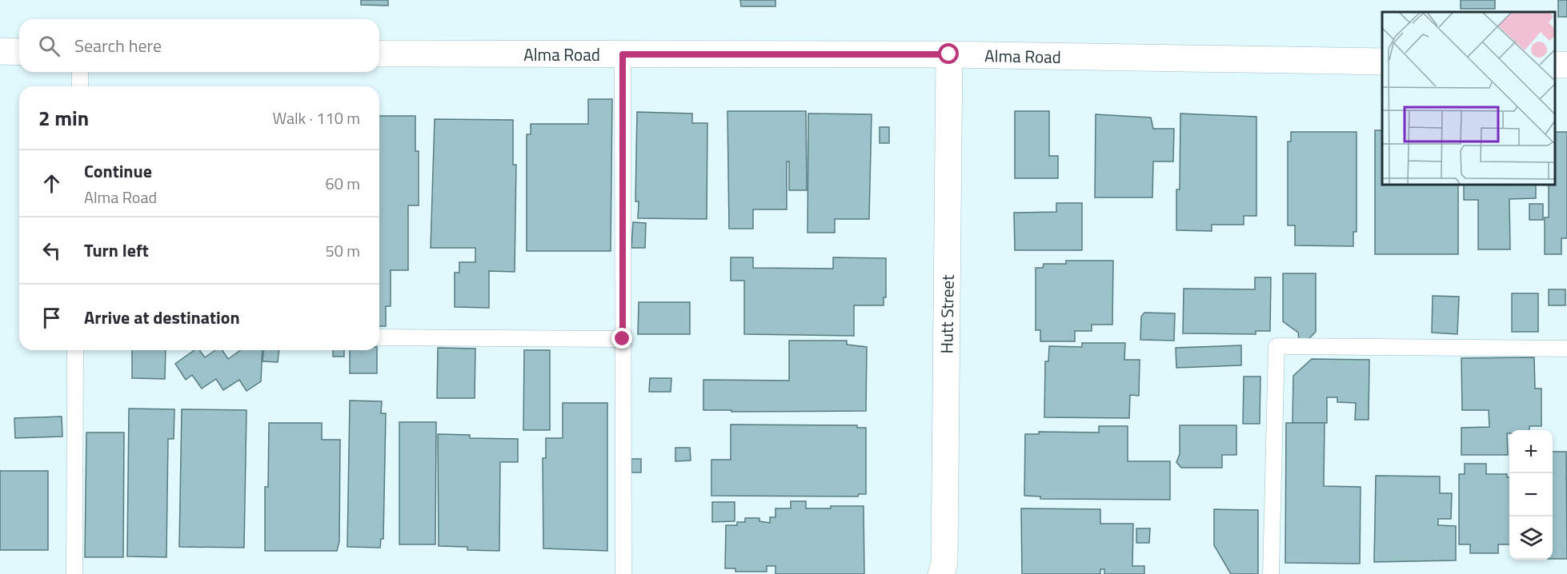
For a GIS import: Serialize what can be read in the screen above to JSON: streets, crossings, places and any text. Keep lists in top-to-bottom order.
{
  "streets": {
    "street": ["Alma Road", "Hutt Street"]
  },
  "crossings": [
    ["Alma Road", "Hutt Street"]
  ],
  "page": {
    "search": "Search here",
    "heading": ["2 min", "Walk · 110 m"],
    "list": [
      ["Continue", "Alma Road", "60 m"],
      ["Turn left", "50 m"],
      "Arrive at destination"
    ],
    "map_buttons": ["+", "−"]
  }
}
